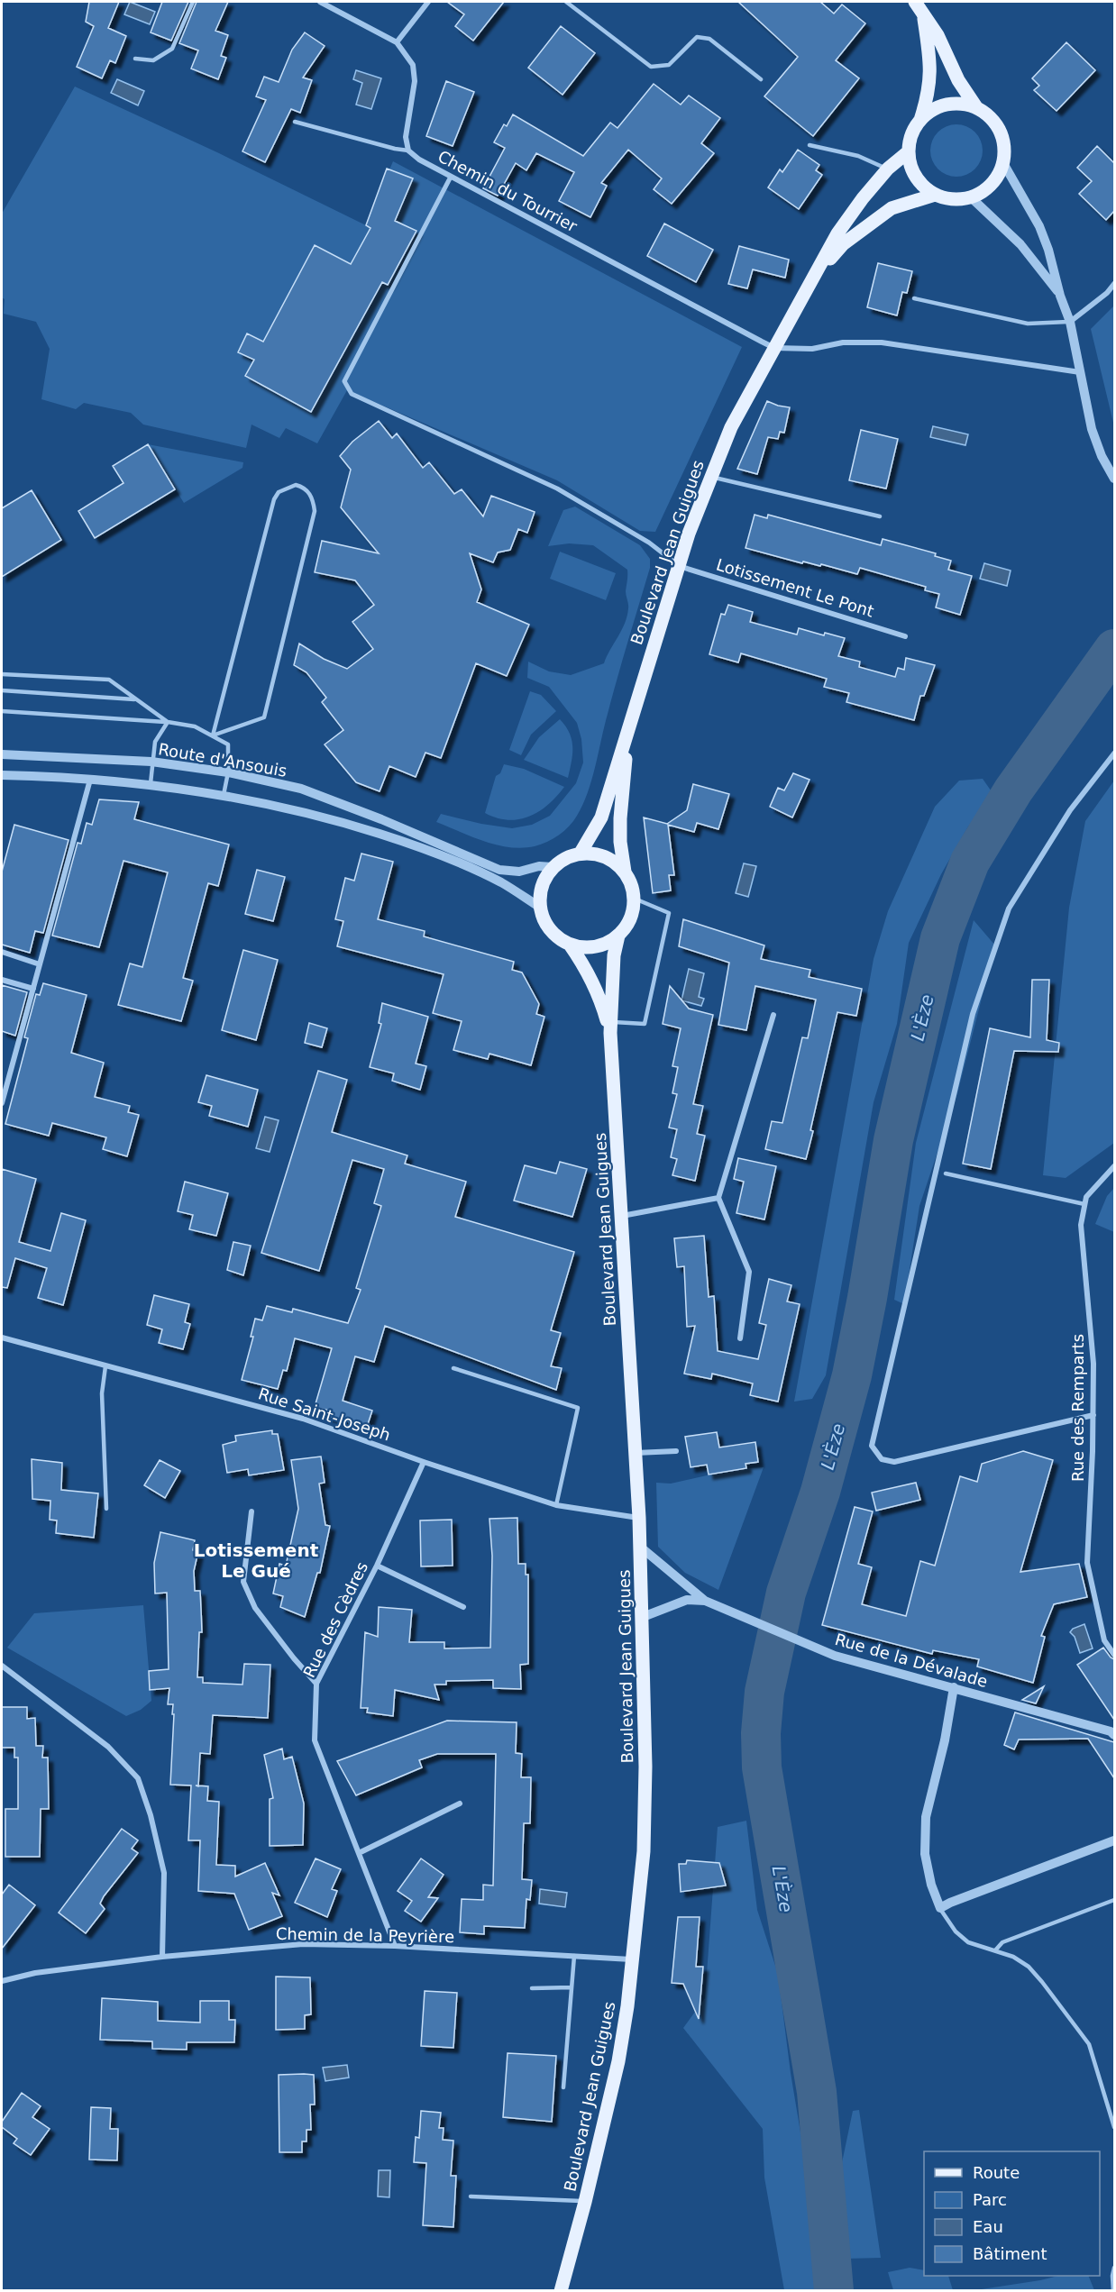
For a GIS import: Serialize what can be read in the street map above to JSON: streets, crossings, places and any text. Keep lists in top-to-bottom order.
{
  "streets": {
    "main road": ["Boulevard Jean Guigues"],
    "street": [
      "Chemin du Tourrier",
      "Lotissement Le Pont",
      "Route d'Ansouis",
      "Rue des Remparts",
      "Rue Saint-Joseph",
      "Rue des Cèdres",
      "Rue de la Dévalade",
      "Chemin de la Peyrière"
    ]
  },
  "crossings": [
    ["Chemin du Tourrier", "Boulevard Jean Guigues"],
    ["Boulevard Jean Guigues", "Lotissement Le Pont"],
    ["Boulevard Jean Guigues", "Route d'Ansouis"],
    ["Boulevard Jean Guigues", "Rue Saint-Joseph"],
    ["Boulevard Jean Guigues", "Rue de la Dévalade"],
    ["Boulevard Jean Guigues", "Chemin de la Peyrière"],
    ["Rue Saint-Joseph", "Rue des Cèdres"],
    ["Rue des Cèdres", "Chemin de la Peyrière"]
  ],
  "districts": ["Lotissement Le Gué"],
  "water": ["L'Èze"],
  "legend": [
    "Route",
    "Parc",
    "Eau",
    "Bâtiment"
  ]
}
